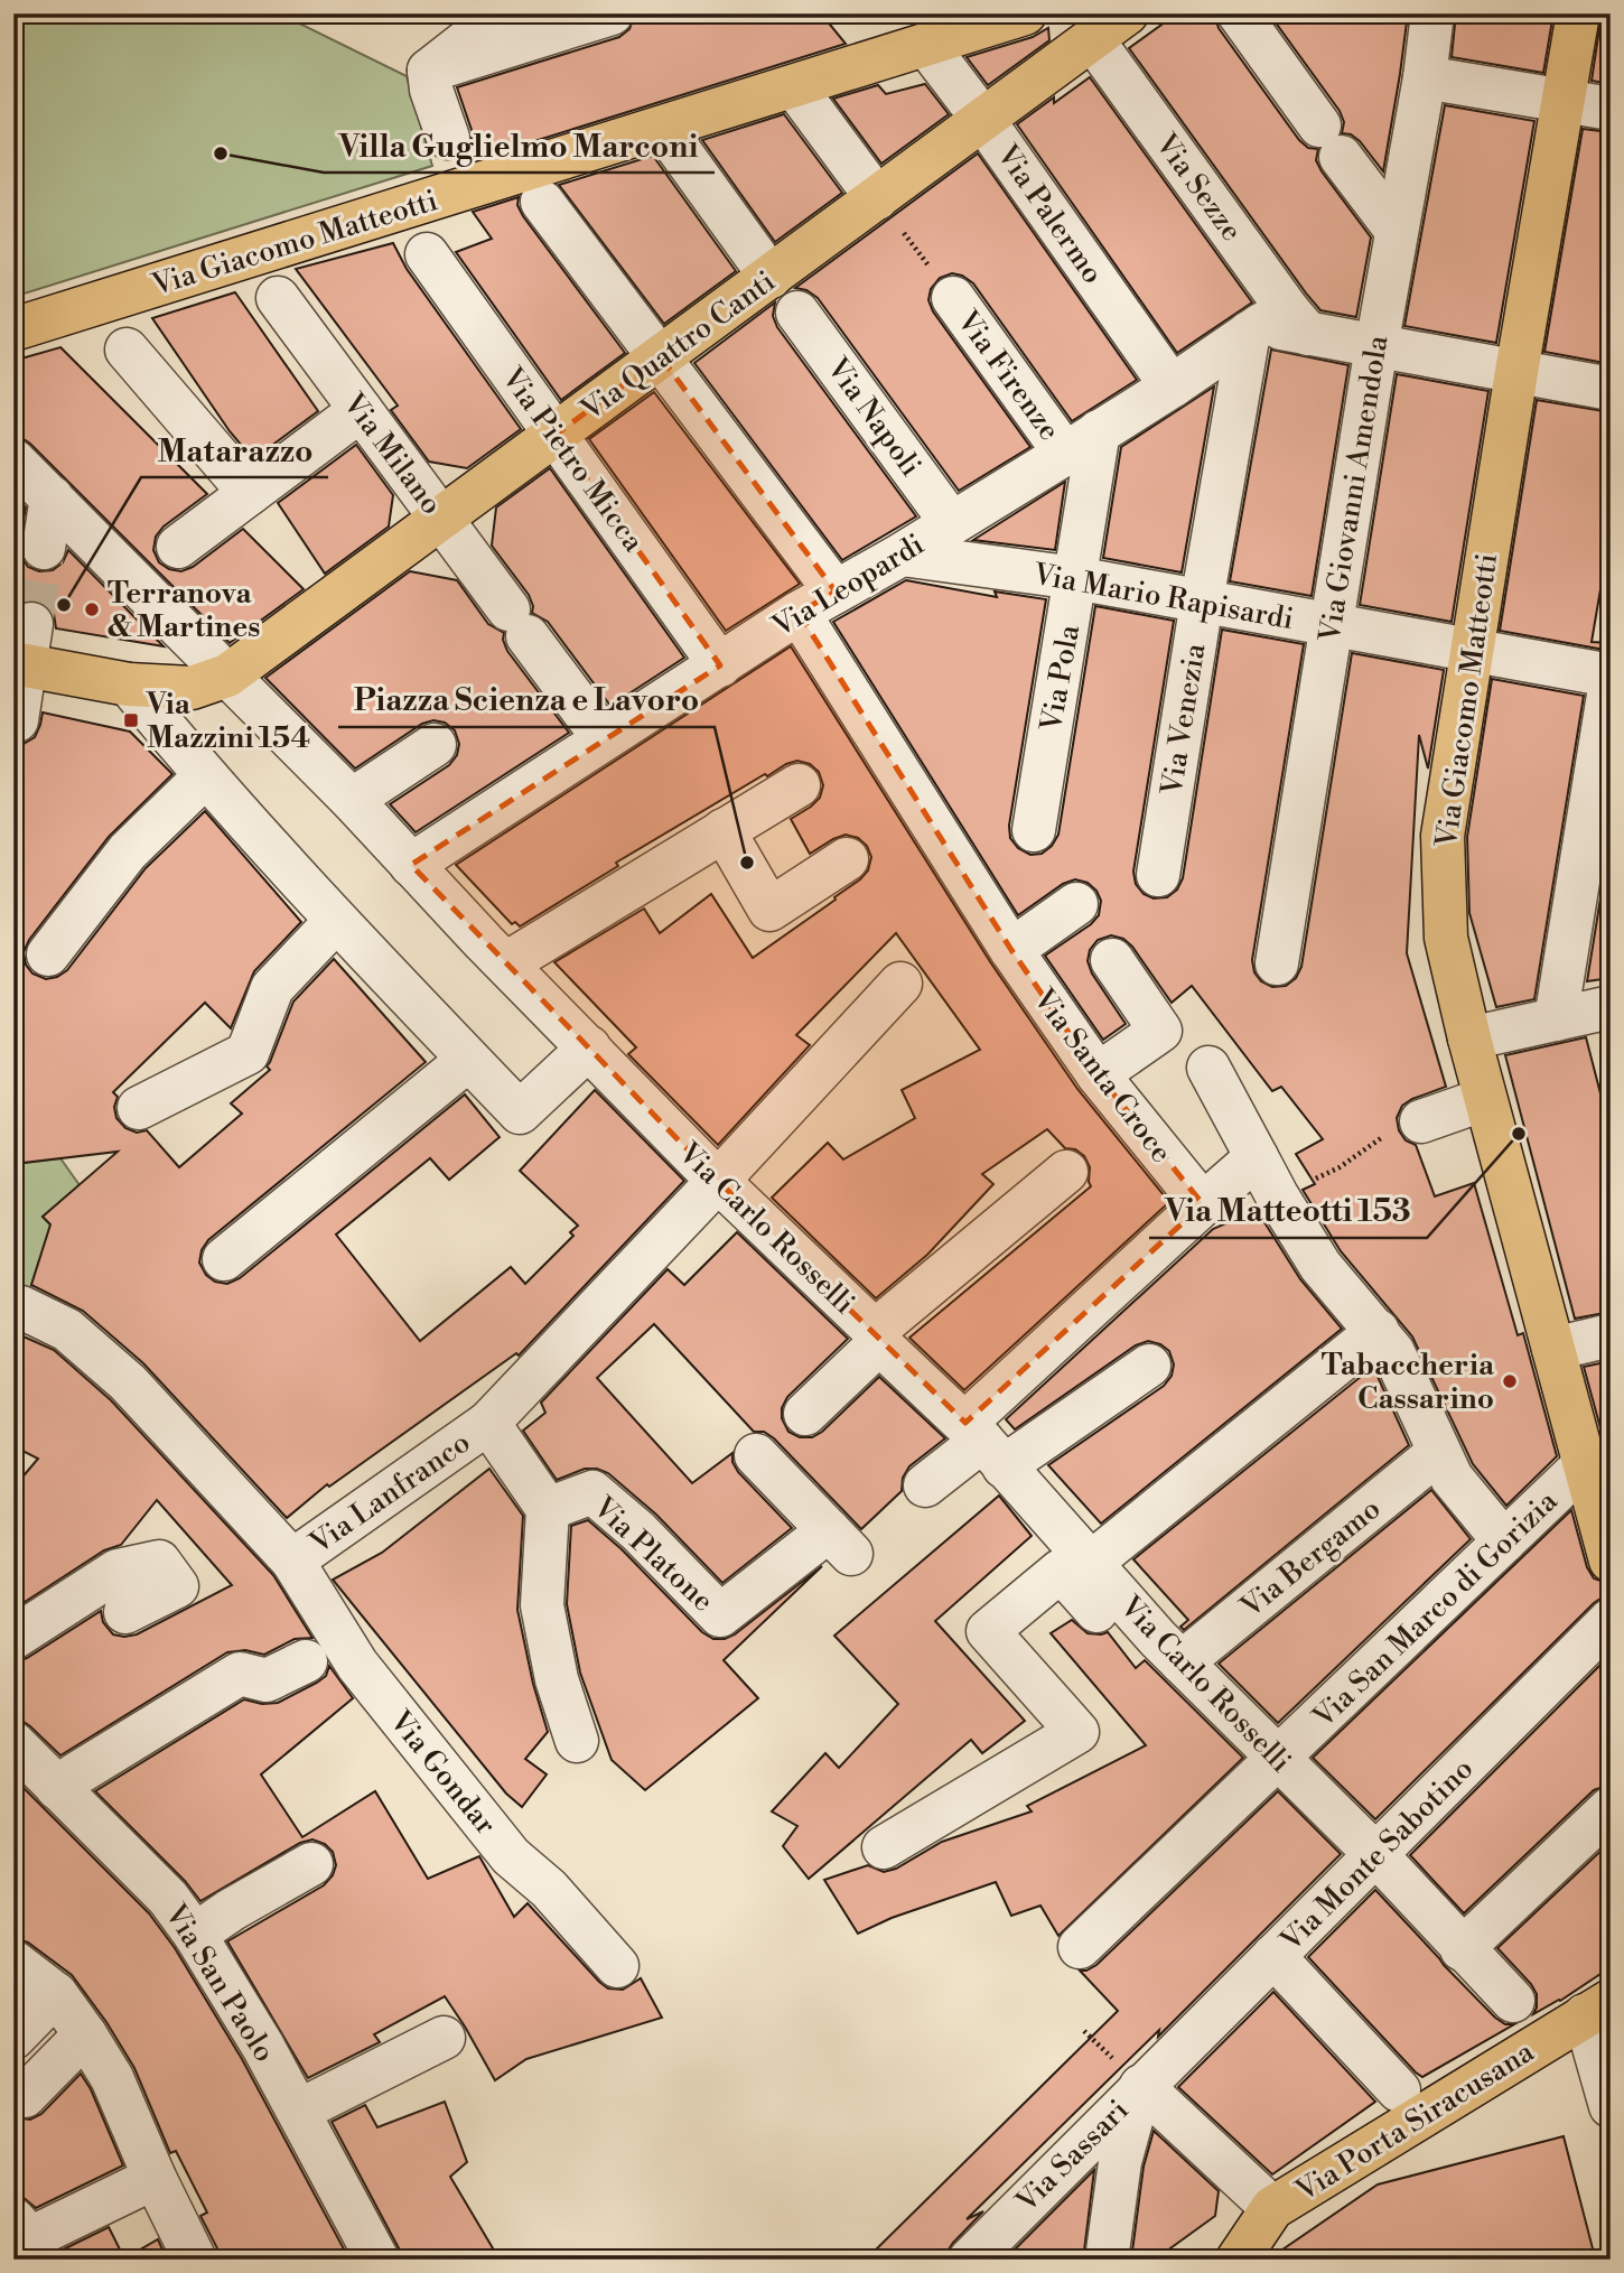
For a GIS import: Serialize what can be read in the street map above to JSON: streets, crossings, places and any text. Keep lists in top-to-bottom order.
{
  "streets": {
    "main road": ["Via Giacomo Matteotti", "Via Quattro Canti", "Via Porta Siracusana"],
    "street": [
      "Via Sezze",
      "Via Palermo",
      "Via Firenze",
      "Via Napoli",
      "Via Milano",
      "Via Pietro Micca",
      "Via Giovanni Amendola",
      "Via Leopardi",
      "Via Mario Rapisardi",
      "Via Pola",
      "Via Venezia",
      "Via Santa Croce",
      "Via Carlo Rosselli",
      "Via Lanfranco",
      "Via Platone",
      "Via Bergamo",
      "Via San Marco di Gorizia",
      "Via Gondar",
      "Via Monte Sabotino",
      "Via San Paolo",
      "Via Sassari"
    ]
  },
  "crossings": [
    ["Via Sezze", "Via Quattro Canti"],
    ["Via Sezze", "Via Leopardi"],
    ["Via Sezze", "Via Venezia"],
    ["Via Palermo", "Via Giacomo Matteotti"],
    ["Via Palermo", "Via Quattro Canti"],
    ["Via Palermo", "Via Leopardi"],
    ["Via Giacomo Matteotti", "Via Mario Rapisardi"],
    ["Via Giacomo Matteotti", "Via San Marco di Gorizia"],
    ["Via Quattro Canti", "Via Milano"],
    ["Via Quattro Canti", "Via Pietro Micca"],
    ["Via Quattro Canti", "Via Carlo Rosselli"],
    ["Via Firenze", "Via Leopardi"],
    ["Via Firenze", "Via Pola"],
    ["Via Napoli", "Via Leopardi"],
    ["Via Milano", "Via Leopardi"],
    ["Via Pietro Micca", "Via Leopardi"],
    ["Via Giovanni Amendola", "Via Mario Rapisardi"],
    ["Via Leopardi", "Via Mario Rapisardi"],
    ["Via Leopardi", "Via Pola"],
    ["Via Leopardi", "Via Venezia"],
    ["Via Leopardi", "Via Santa Croce"],
    ["Via Leopardi", "Via Carlo Rosselli"],
    ["Via Mario Rapisardi", "Via Pola"],
    ["Via Mario Rapisardi", "Via Venezia"],
    ["Via Carlo Rosselli", "Via Lanfranco"],
    ["Via Carlo Rosselli", "Via Bergamo"],
    ["Via Carlo Rosselli", "Via San Marco di Gorizia"],
    ["Via Carlo Rosselli", "Via Monte Sabotino"],
    ["Via Lanfranco", "Via Gondar"],
    ["Via Monte Sabotino", "Via Sassari"]
  ],
  "places": {
    "other": [
      "Villa Guglielmo Marconi",
      "Matarazzo",
      "Terranova & Martines",
      "Piazza Scienza e Lavoro",
      "Via Matteotti 153",
      "Tabaccheria Cassarino"
    ],
    "transit": ["Via Mazzini 154"]
  }
}
